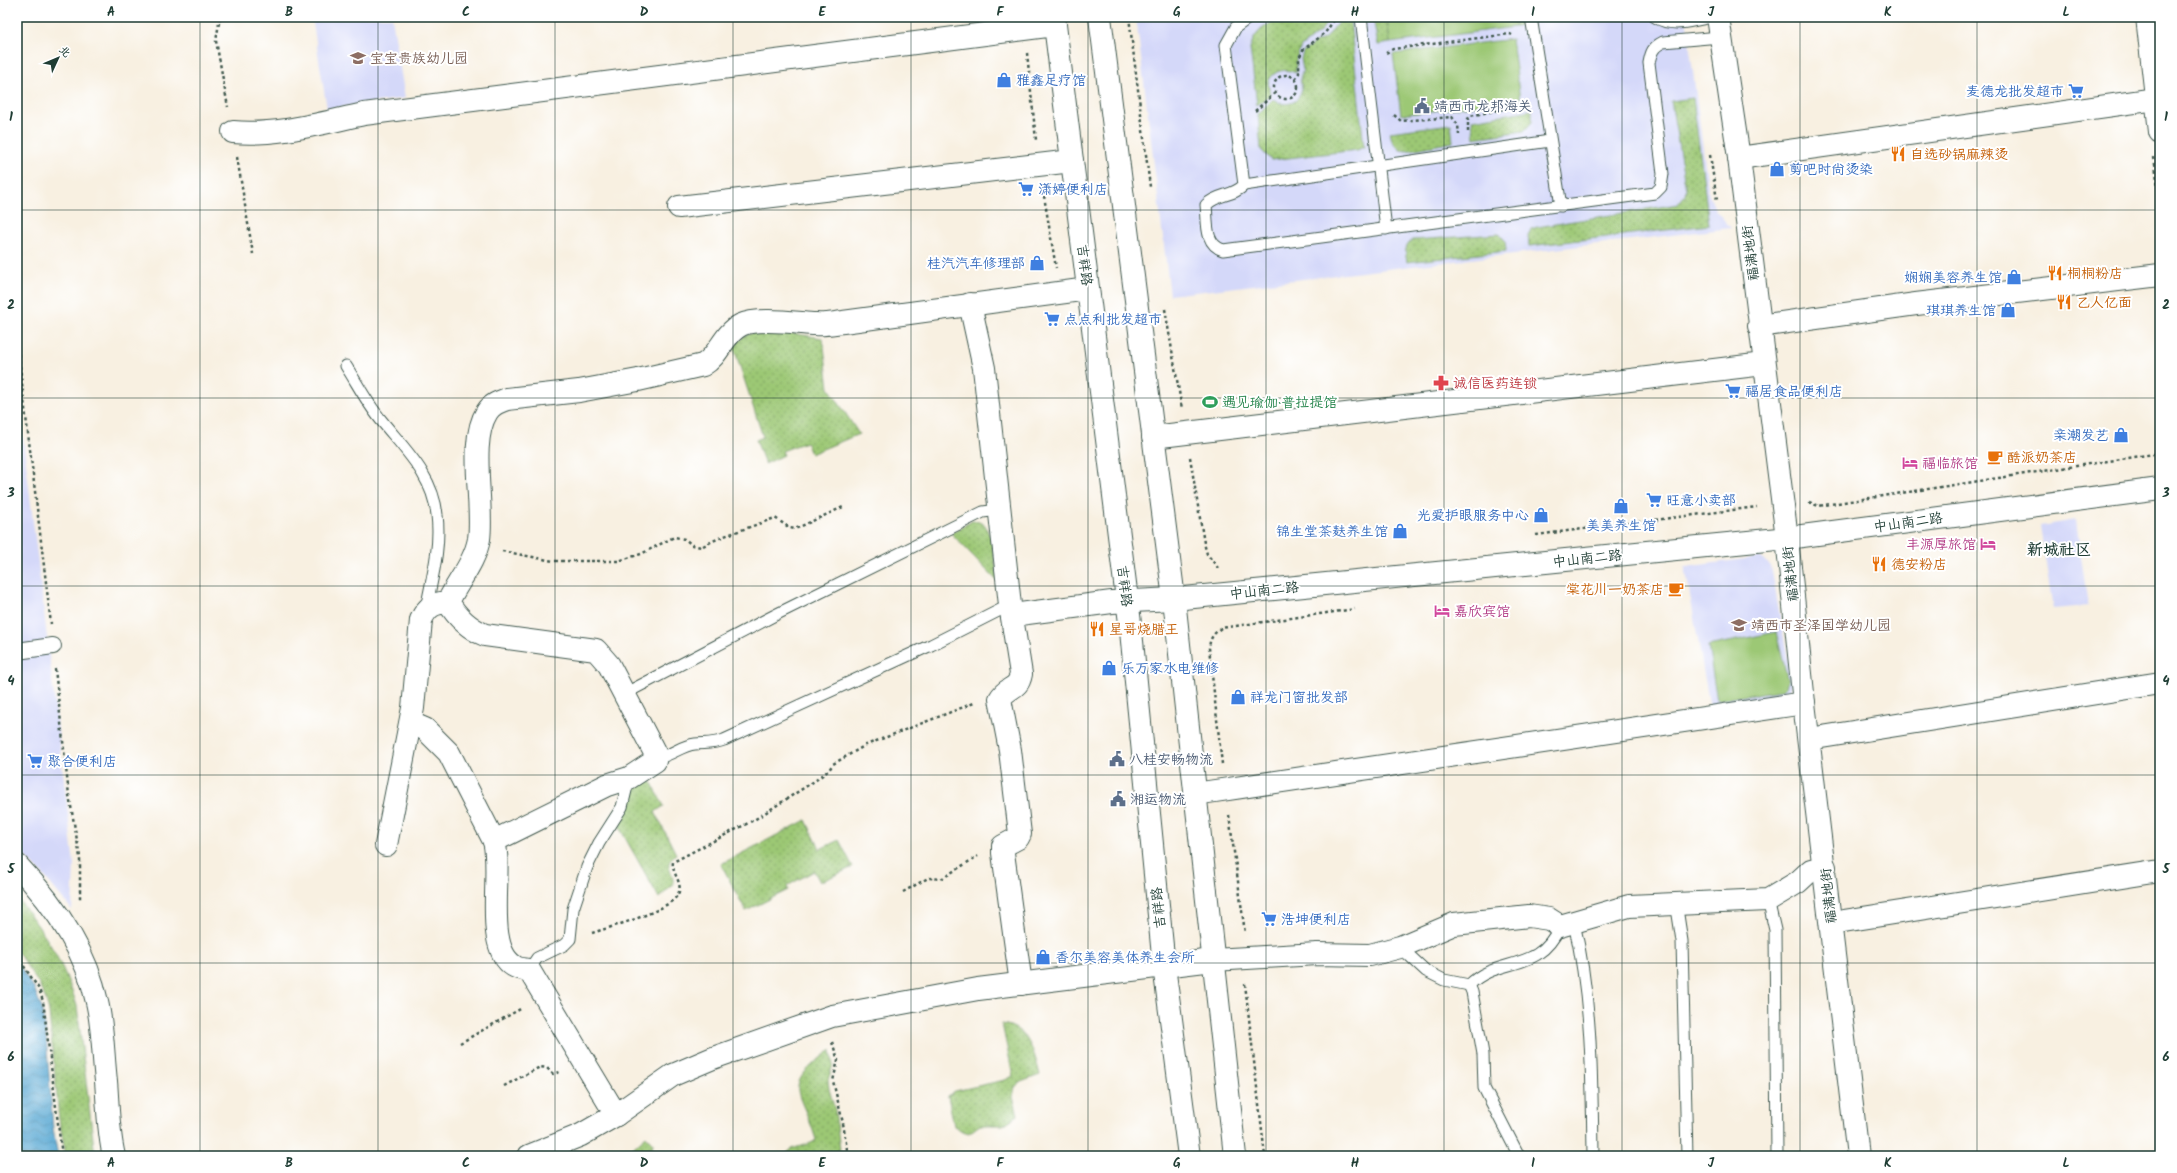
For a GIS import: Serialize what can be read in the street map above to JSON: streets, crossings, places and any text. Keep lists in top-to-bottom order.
{
  "streets": {
    "street": ["福满地街", "吉祥路", "中山南二路"]
  },
  "crossings": [
    ["福满地街", "中山南二路"],
    ["吉祥路", "中山南二路"]
  ],
  "districts": ["新城社区"],
  "places": {
    "school or university": ["宝宝贵族幼儿园", "靖西市圣泽国学幼儿园"],
    "shop": [
      "雅鑫足疗馆",
      "剪吧时尚烫染",
      "桂汽汽车修理部",
      "娴娴美容养生馆",
      "琪琪养生馆",
      "亲潮发艺",
      "美美养生馆",
      "光爱护眼服务中心",
      "锦生堂茶麸养生馆",
      "乐万家水电维修",
      "祥龙门窗批发部",
      "香尔美容美体养生会所"
    ],
    "supermarket": [
      "麦德龙批发超市",
      "潇婷便利店",
      "点点利批发超市",
      "福居食品便利店",
      "旺意小卖部",
      "聚合便利店",
      "浩坤便利店"
    ],
    "public building": ["靖西市龙邦海关", "八桂安畅物流", "湘运物流"],
    "restaurant": [
      "自选砂锅麻辣烫",
      "桐桐粉店",
      "乙人亿面",
      "德安粉店",
      "星哥烧腊王"
    ],
    "pharmacy": ["诚信医药连锁"],
    "sports": ["遇见瑜伽·普拉提馆"],
    "cafe": ["酷派奶茶店", "棠花川一奶茶店"],
    "hotel": ["福临旅馆", "丰源厚旅馆", "嘉欣宾馆"]
  },
  "north": "top right",
  "grid": {
    "columns": [
      "A",
      "B",
      "C",
      "D",
      "E",
      "F",
      "G",
      "H",
      "I",
      "J",
      "K",
      "L"
    ],
    "rows": [
      "1",
      "2",
      "3",
      "4",
      "5",
      "6"
    ]
  }
}
